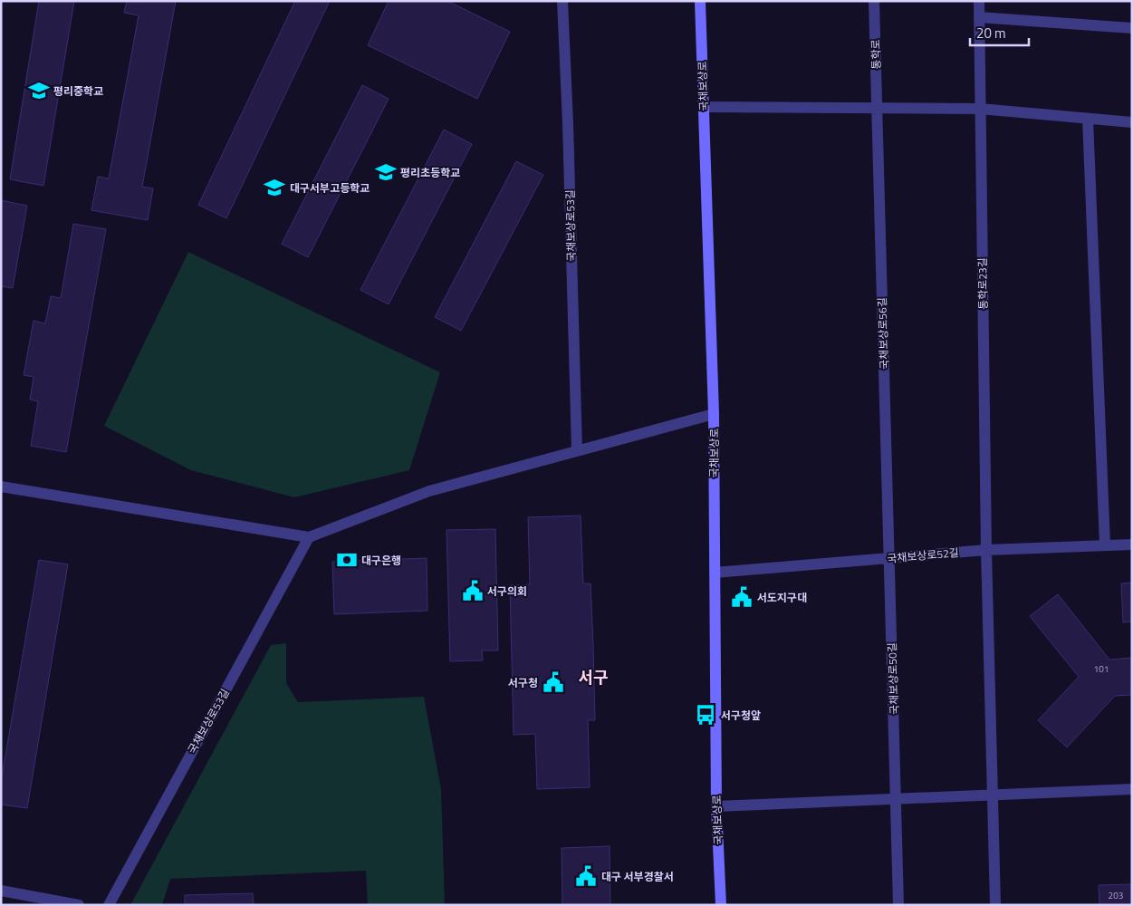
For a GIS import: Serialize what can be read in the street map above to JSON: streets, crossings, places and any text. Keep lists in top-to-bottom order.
{
  "streets": {
    "main road": ["국채보상로"],
    "street": [
      "통학로",
      "국채보상로53길",
      "통학로23길",
      "국채보상로56길",
      "국채보상로52길",
      "국채보상로50길"
    ]
  },
  "crossings": [
    ["통학로", "국채보상로56길"],
    ["국채보상로", "국채보상로52길"],
    ["통학로23길", "국채보상로52길"],
    ["국채보상로56길", "국채보상로52길"],
    ["국채보상로56길", "국채보상로50길"],
    ["국채보상로52길", "국채보상로50길"]
  ],
  "districts": ["서구"],
  "places": {
    "school or university": ["평리중학교", "평리초등학교", "대구서부고등학교"],
    "bank": ["대구은행"],
    "public building": [
      "서구의회",
      "서도지구대",
      "서구청",
      "대구 서부경찰서"
    ],
    "bus stop": ["서구청앞"]
  },
  "house_numbers": ["101", "203"],
  "scale_bar": "20 m"
}
